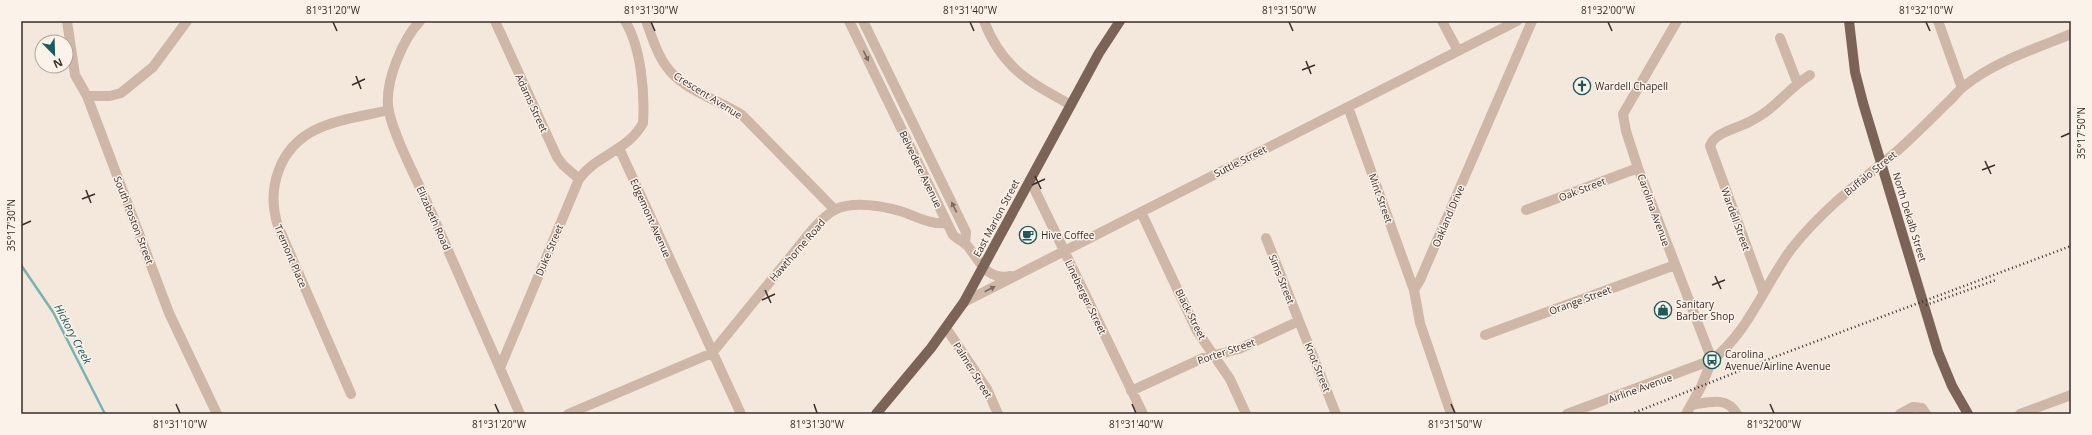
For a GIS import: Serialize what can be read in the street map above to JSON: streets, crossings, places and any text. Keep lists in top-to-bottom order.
{
  "streets": {
    "main road": ["North Dekalb Street", "East Marion Street"],
    "street": [
      "Crescent Avenue",
      "Adams Street",
      "Suttle Street",
      "Belvedere Avenue",
      "Buffalo Street",
      "Oak Street",
      "Mint Street",
      "Carolina Avenue",
      "Oakland Drive",
      "Elizabeth Road",
      "Edgemont Avenue",
      "Wardell Street",
      "South Poston Street",
      "Duke Street",
      "Hawthorne Road",
      "Tremont Place",
      "Sims Street",
      "Lineberger Street",
      "Orange Street",
      "Black Street",
      "Porter Street",
      "Knot Street",
      "Palmer Street",
      "Airline Avenue"
    ]
  },
  "crossings": [
    ["Crescent Avenue", "Hawthorne Road"],
    ["Adams Street", "Duke Street"],
    ["Suttle Street", "Mint Street"],
    ["Suttle Street", "East Marion Street"],
    ["Suttle Street", "Lineberger Street"],
    ["Suttle Street", "Black Street"],
    ["Belvedere Avenue", "East Marion Street"],
    ["Belvedere Avenue", "Hawthorne Road"],
    ["Buffalo Street", "Carolina Avenue"],
    ["Buffalo Street", "North Dekalb Street"],
    ["Buffalo Street", "Wardell Street"],
    ["Buffalo Street", "Airline Avenue"],
    ["Oak Street", "Carolina Avenue"],
    ["Mint Street", "Oakland Drive"],
    ["Carolina Avenue", "Orange Street"],
    ["Carolina Avenue", "Airline Avenue"],
    ["Elizabeth Road", "Duke Street"],
    ["Elizabeth Road", "Tremont Place"],
    ["Edgemont Avenue", "Duke Street"],
    ["Edgemont Avenue", "Hawthorne Road"],
    ["East Marion Street", "Lineberger Street"],
    ["East Marion Street", "Palmer Street"],
    ["Sims Street", "Porter Street"],
    ["Sims Street", "Knot Street"],
    ["Lineberger Street", "Porter Street"],
    ["Black Street", "Porter Street"],
    ["Porter Street", "Knot Street"]
  ],
  "water": ["Hickory Creek"],
  "places": {
    "church": ["Wardell Chapell"],
    "cafe": ["Hive Coffee"],
    "shop": ["Sanitary Barber Shop"],
    "bus stop": ["Carolina Avenue/Airline Avenue"]
  },
  "north": "bottom right",
  "coordinates": [
    "81°31'20\"W",
    "81°31'30\"W",
    "81°31'40\"W",
    "81°31'50\"W",
    "81°32'00\"W",
    "81°32'10\"W",
    "35°17'50\"N",
    "35°17'30\"N",
    "81°31'10\"W"
  ]
}
